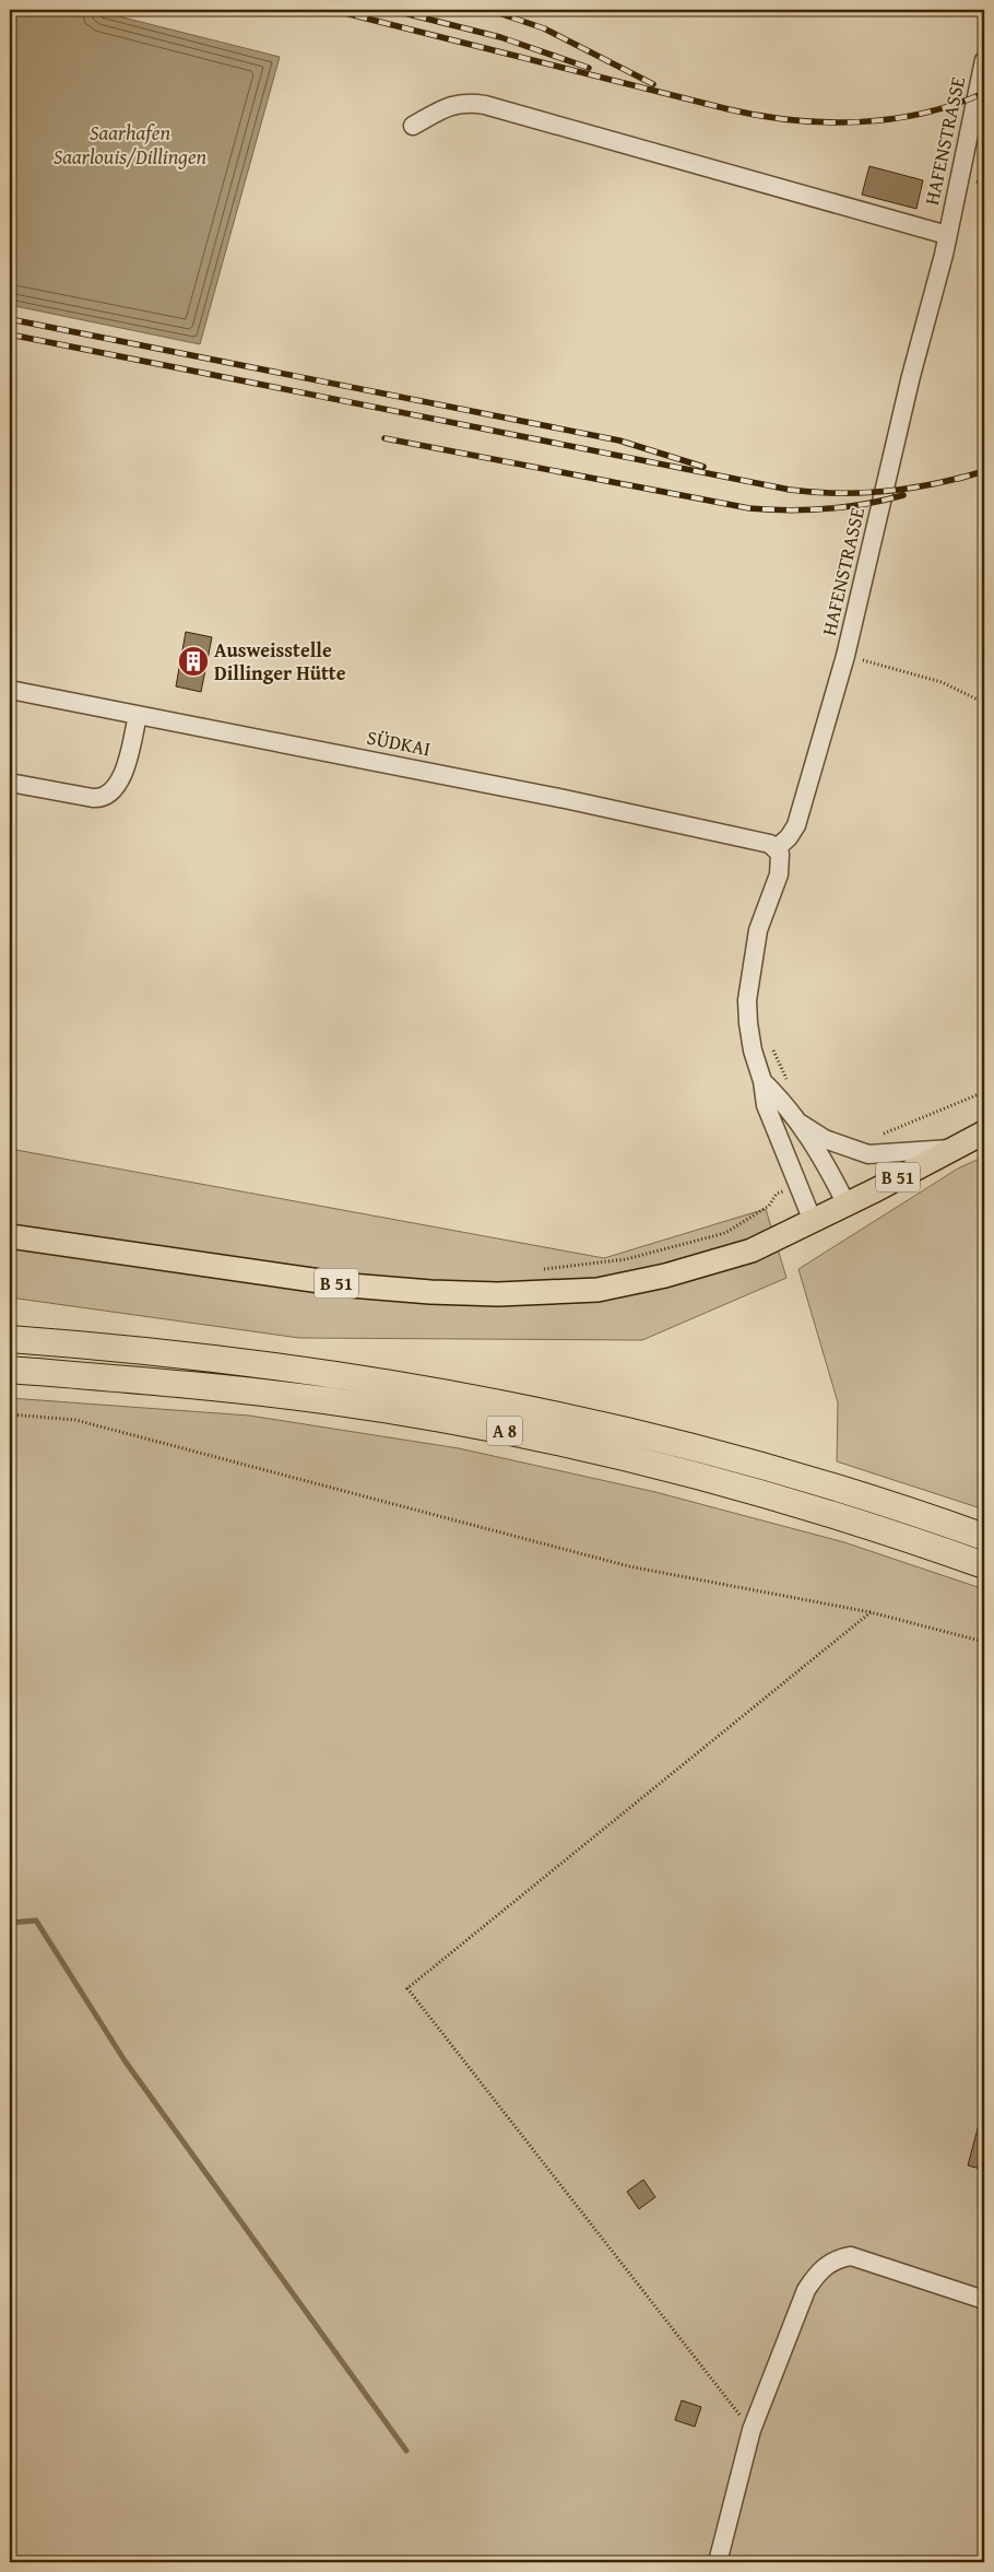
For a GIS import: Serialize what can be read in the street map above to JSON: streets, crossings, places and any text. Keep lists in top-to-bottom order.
{
  "streets": {
    "highway": ["A 8"],
    "main road": ["B 51"],
    "street": ["HAFENSTRASSE", "SÜDKAI"]
  },
  "crossings": [
    ["HAFENSTRASSE", "SÜDKAI"]
  ],
  "water": ["Saarhafen Saarlouis/Dillingen"],
  "places": {
    "building": ["Ausweisstelle Dillinger Hütte"]
  }
}
